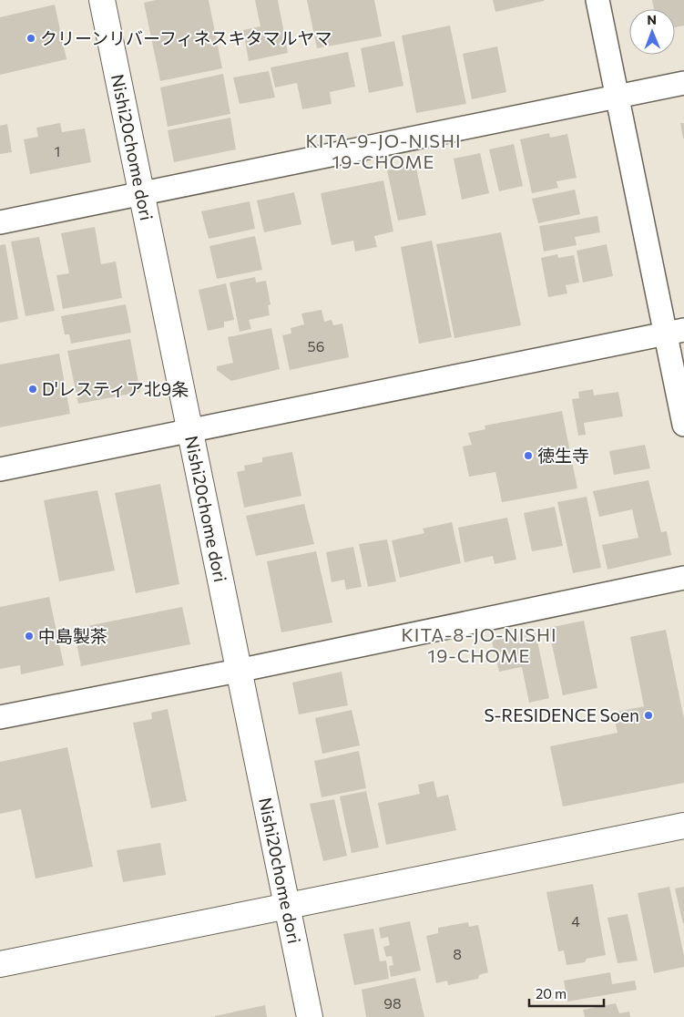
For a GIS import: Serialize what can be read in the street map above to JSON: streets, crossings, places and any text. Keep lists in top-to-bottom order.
{
  "streets": {
    "street": ["Nishi20chome dori"]
  },
  "districts": ["KITA-9-JO-NISHI 19-CHOME", "KITA-8-JO-NISHI 19-CHOME"],
  "places": [
    "クリーンリバーフィネスキタマルヤマ",
    "D'レスティア北9条",
    "徳生寺",
    "中島製茶",
    "S-RESIDENCE Soen"
  ],
  "house_numbers": [
    "1",
    "56",
    "4",
    "8",
    "98"
  ],
  "scale_bar": "20 m",
  "north": "top"
}
